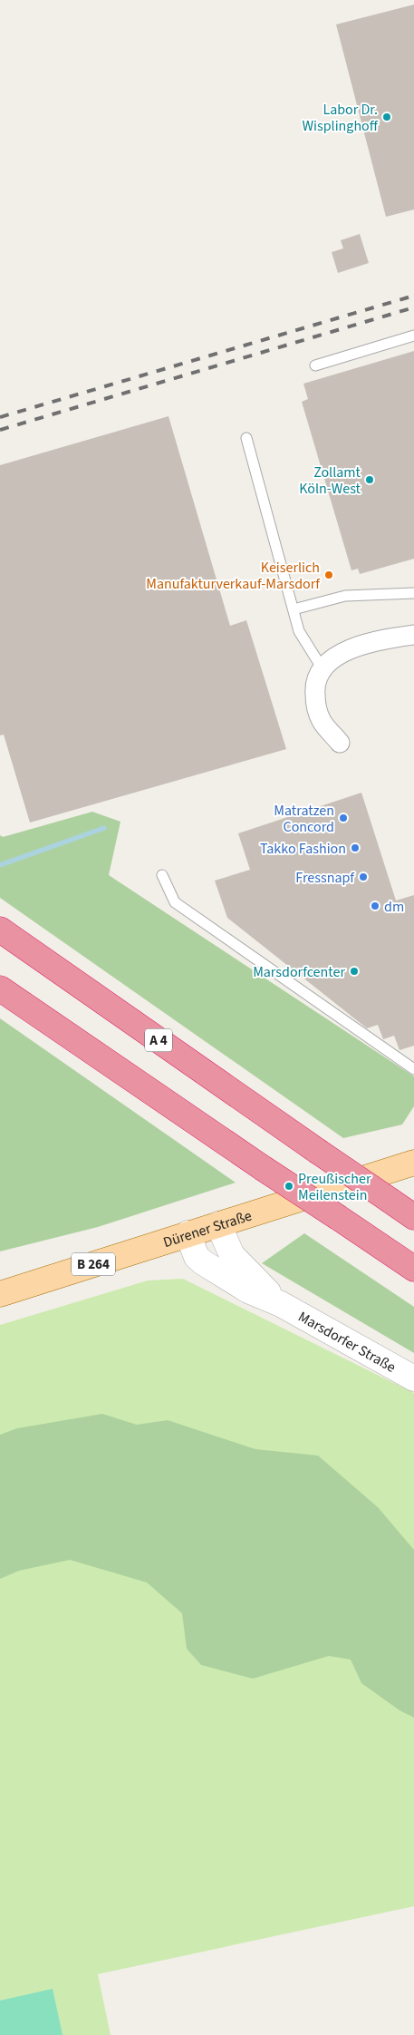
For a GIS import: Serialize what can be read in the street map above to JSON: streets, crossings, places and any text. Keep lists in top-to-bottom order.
{
  "streets": {
    "highway": ["A 4"],
    "main road": ["Dürener Straße", "B 264"],
    "street": ["Marsdorfer Straße"]
  },
  "crossings": [
    ["Dürener Straße", "Marsdorfer Straße"]
  ],
  "places": [
    "Labor Dr. Wisplinghoff",
    "Zollamt Köln-West",
    "Keiserlich Manufakturverkauf-Marsdorf",
    "Matratzen Concord",
    "Takko Fashion",
    "Fressnapf",
    "dm",
    "Marsdorfcenter",
    "Preußischer Meilenstein"
  ]
}
